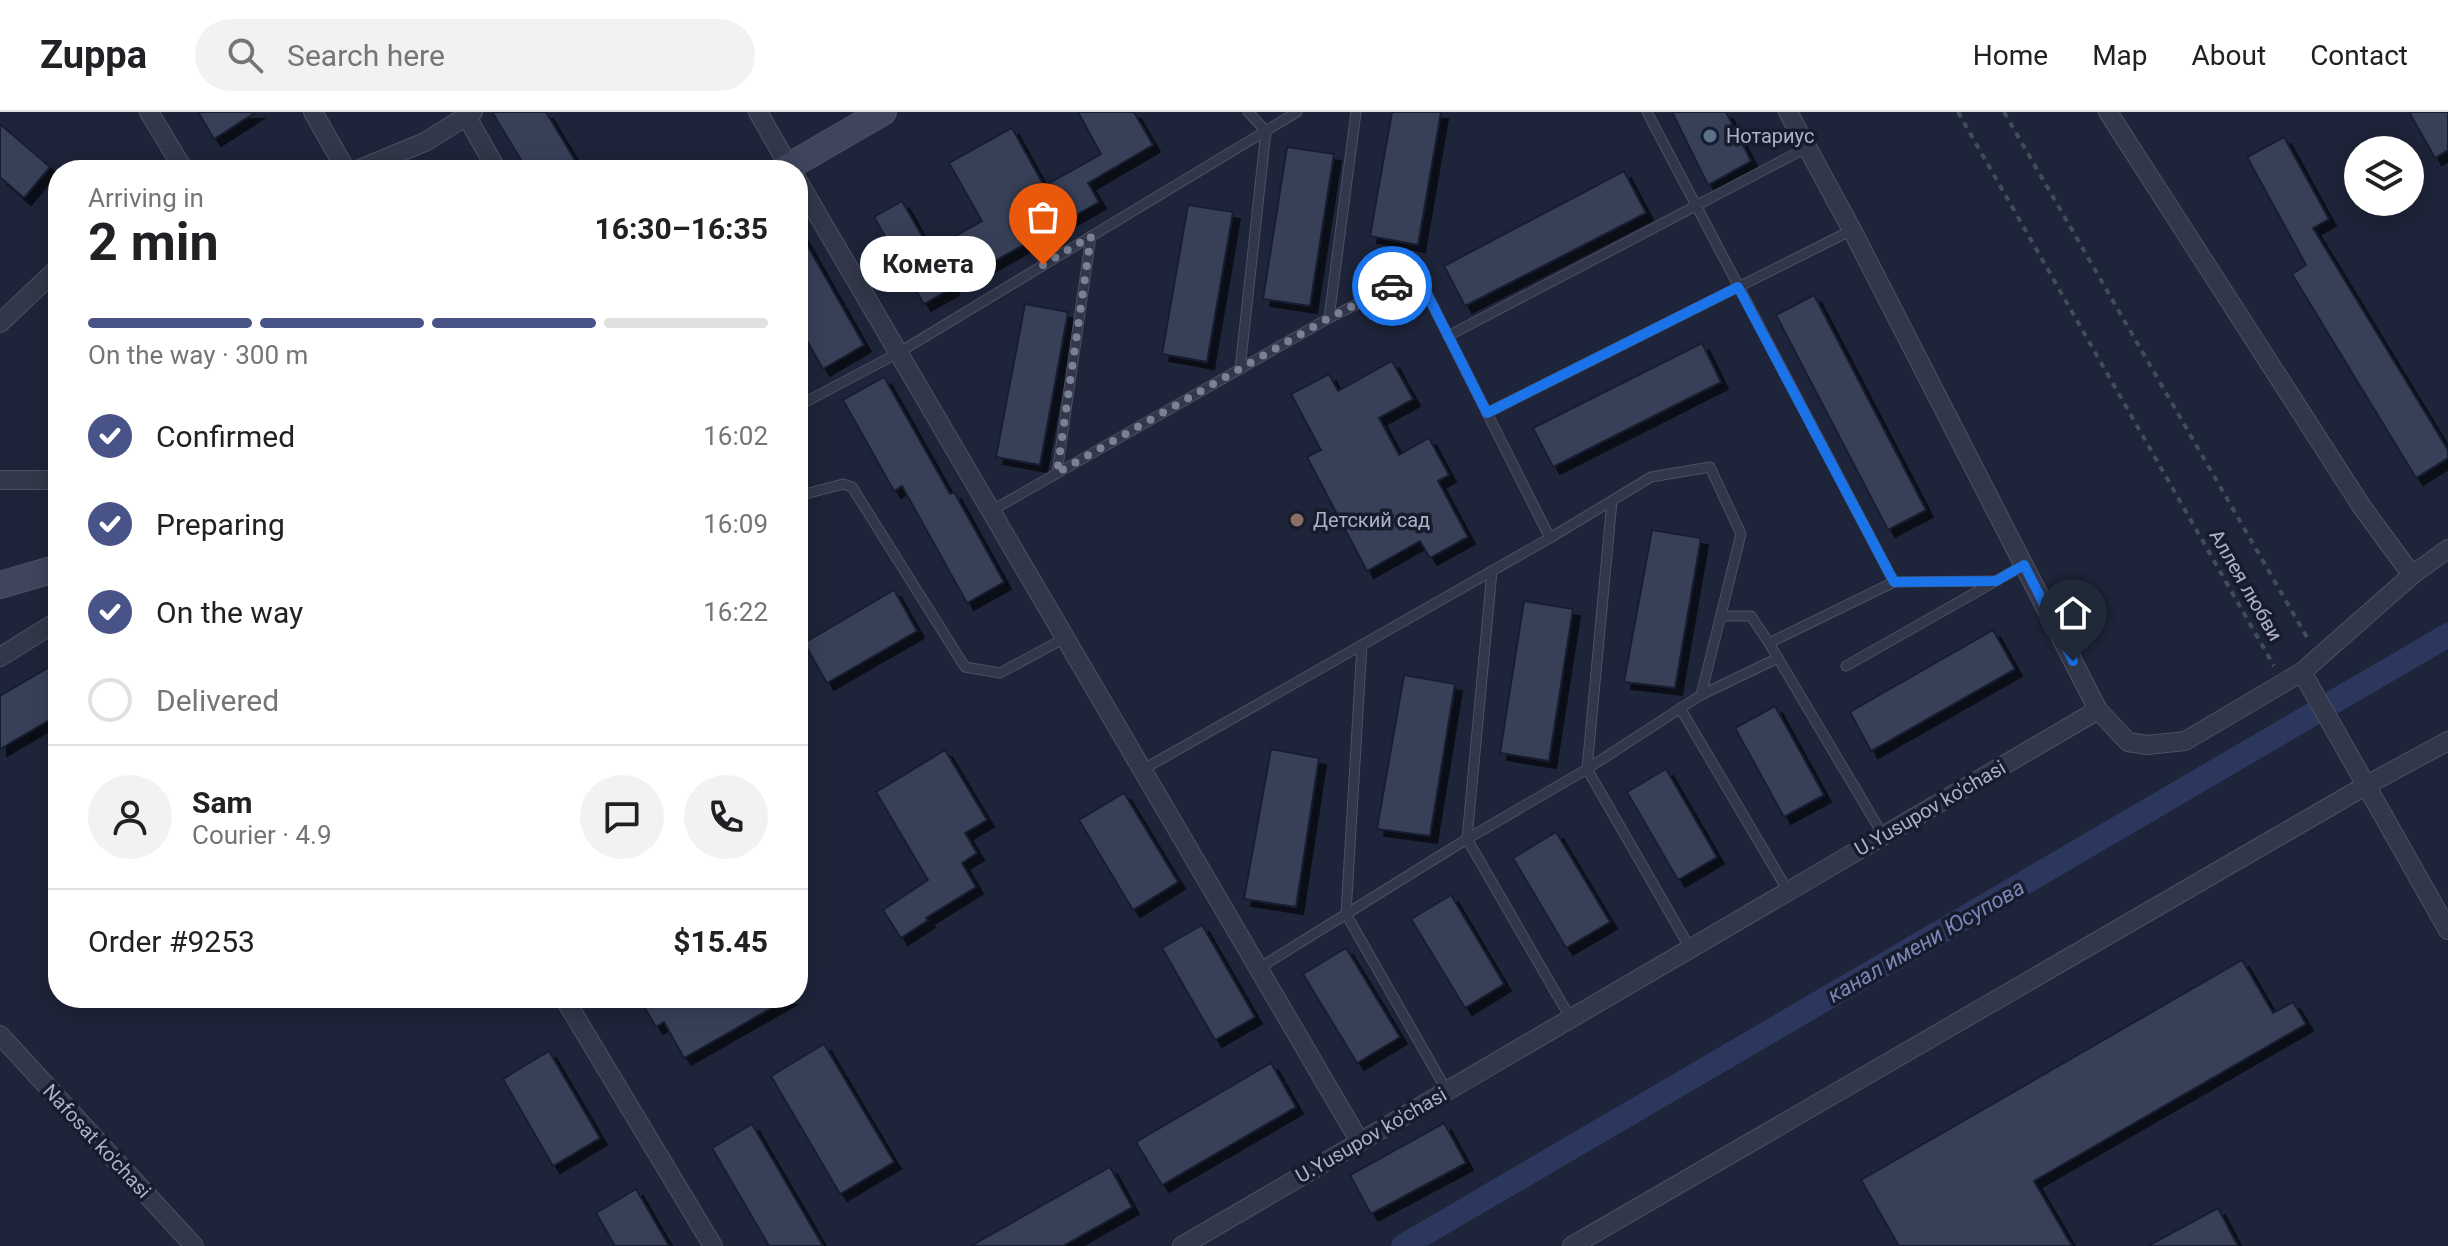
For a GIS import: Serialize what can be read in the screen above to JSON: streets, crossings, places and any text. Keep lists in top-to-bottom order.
{
  "streets": {
    "street": ["U.Yusupov ko'chasi", "Nafosat ko'chasi"],
    "path": ["Аллея любви"]
  },
  "water": ["канал имени Юсупова"],
  "places": ["Нотариус", "Комета", "Детский сад"],
  "page": {
    "header": "Zuppa",
    "search": "Search here",
    "nav": [
      "Home",
      "Map",
      "About",
      "Contact"
    ],
    "heading": ["2 min", "Arriving in", "16:30–16:35"],
    "panel": [
      "Sam",
      "Courier · 4.9",
      "Order #9253",
      "$15.45"
    ],
    "bubble": "Комета",
    "bar": "On the way · 300 m",
    "list": [
      ["Confirmed", "16:02"],
      ["Preparing", "16:09"],
      ["On the way", "16:22"],
      "Delivered"
    ]
  }
}
